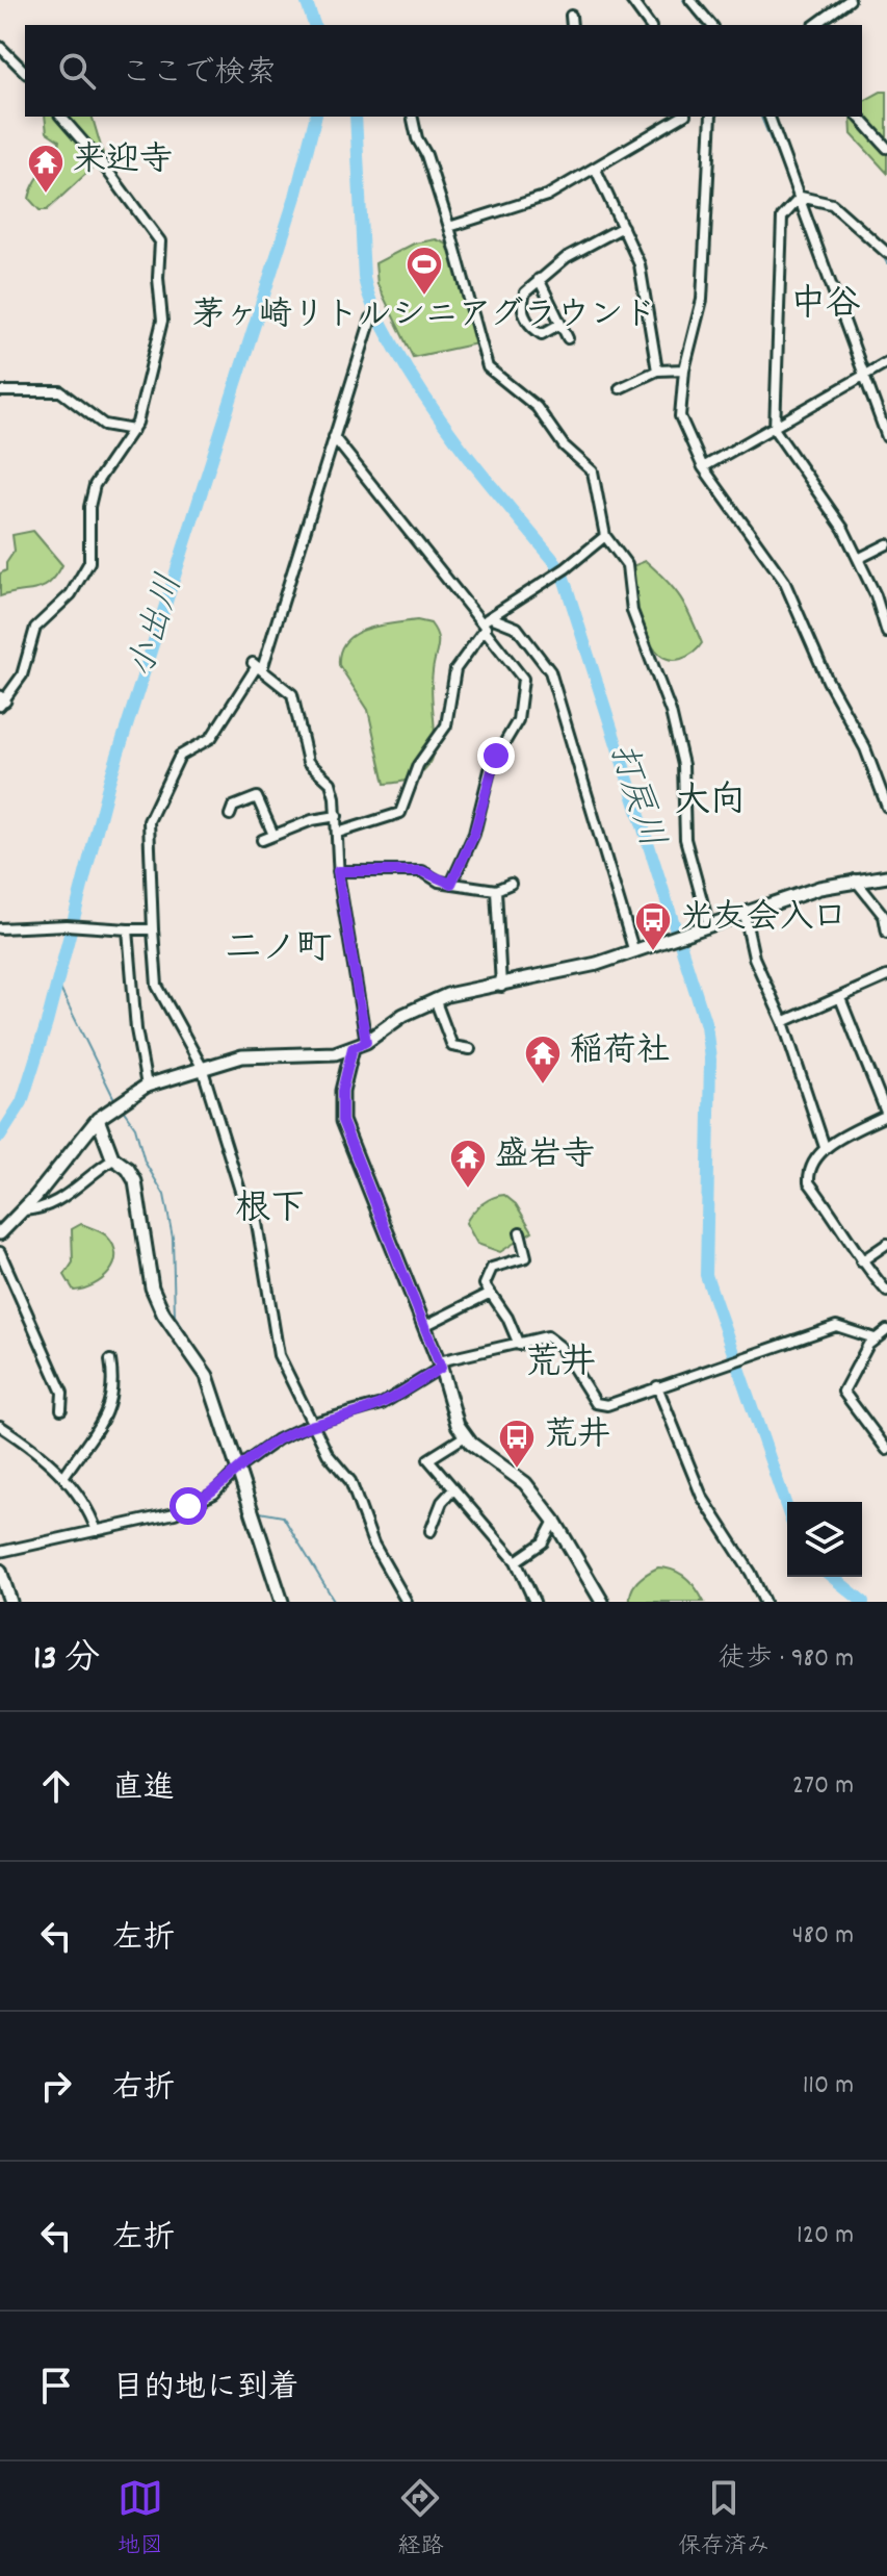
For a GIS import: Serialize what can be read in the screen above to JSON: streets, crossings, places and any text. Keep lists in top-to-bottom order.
{
  "districts": [
    "中谷",
    "大向",
    "二ノ町",
    "根下",
    "荒井"
  ],
  "water": ["小出川", "打戻川"],
  "places": {
    "temple": ["来迎寺", "稲荷社", "盛岩寺"],
    "sports": ["茅ヶ崎リトルシニアグラウンド"],
    "bus stop": ["光友会入口", "荒井"]
  },
  "page": {
    "search": "ここで検索",
    "heading": ["13 分", "徒歩 · 980 m"],
    "list": [
      ["直進", "270 m"],
      ["左折", "480 m"],
      ["右折", "110 m"],
      ["左折", "120 m"],
      "目的地に到着"
    ],
    "nav": ["地図", "経路", "保存済み"]
  }
}
